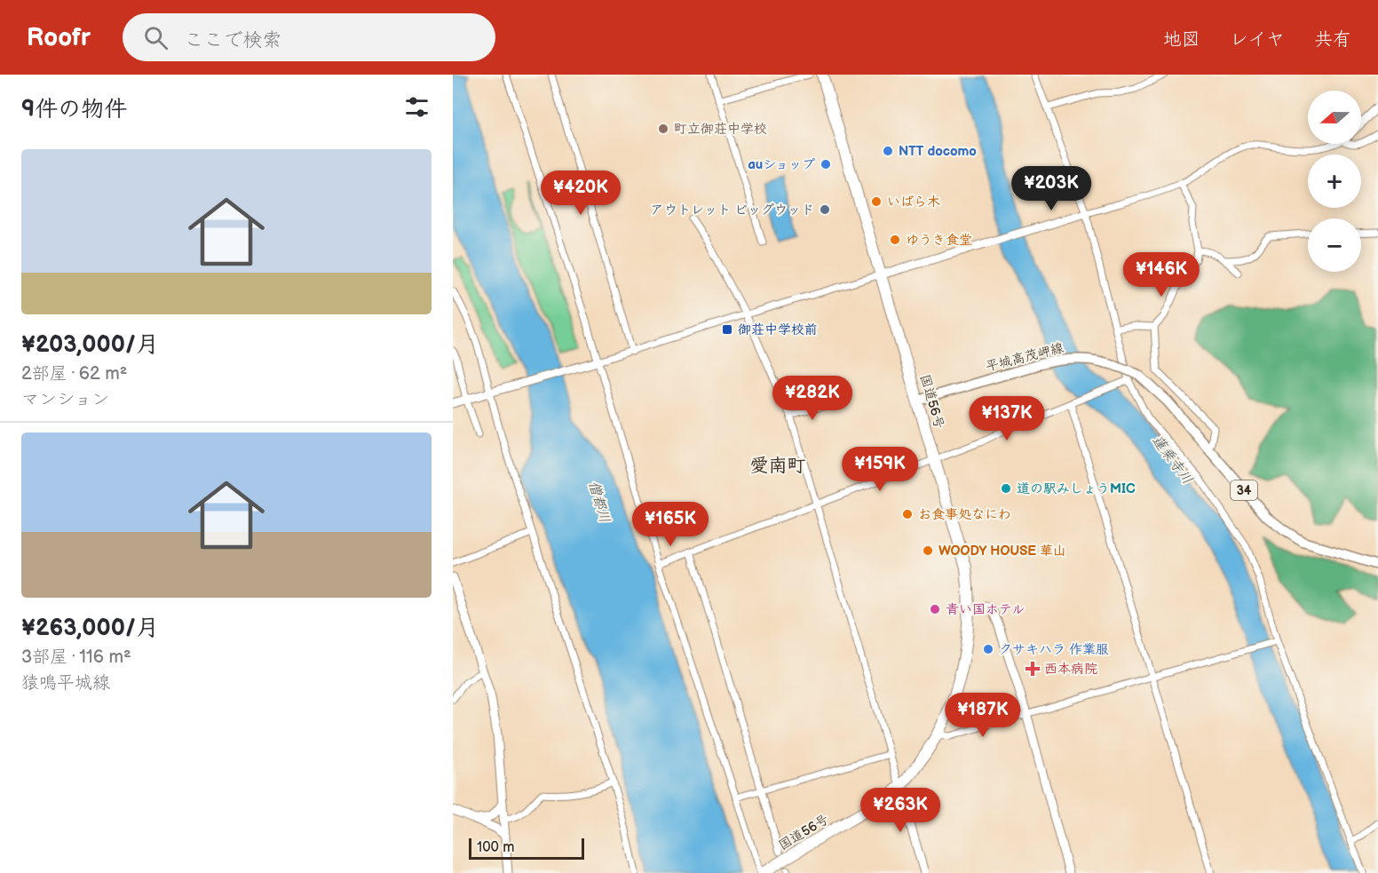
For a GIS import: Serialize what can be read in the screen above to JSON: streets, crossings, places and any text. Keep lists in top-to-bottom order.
{
  "streets": {
    "highway": ["国道56号"],
    "main road": ["平城高茂岬線", "34"]
  },
  "crossings": [
    ["平城高茂岬線", "国道56号"]
  ],
  "districts": ["愛南町"],
  "water": ["蓮乗寺川", "僧都川"],
  "places": {
    "other": [
      "町立御荘中学校",
      "NTT docomo",
      "auショップ",
      "いばら木",
      "アウトレット ビッグウッド",
      "ゆうき食堂",
      "道の駅みしょうMIC",
      "お食事処なにわ",
      "WOODY HOUSE 華山",
      "青い国ホテル",
      "クサキハラ 作業服"
    ],
    "transit": ["御荘中学校前"],
    "health": ["西本病院"]
  },
  "scale_bar": "100 m",
  "north": "left",
  "page": {
    "header": "Roofr",
    "search": "ここで検索",
    "nav": ["地図", "レイヤ", "共有"],
    "heading": "9件の物件",
    "map_buttons": ["+", "−"],
    "list": [
      {
        "name": "¥203,000/月",
        "note": "2部屋 · 62 m² · マンション"
      },
      {
        "name": "¥263,000/月",
        "note": "3部屋 · 116 m² · 猿鳴平城線"
      }
    ],
    "price": [
      "¥203K",
      "¥420K",
      "¥146K",
      "¥282K",
      "¥137K",
      "¥159K",
      "¥165K",
      "¥187K",
      "¥263K"
    ],
    "scale": "100 m"
  }
}
